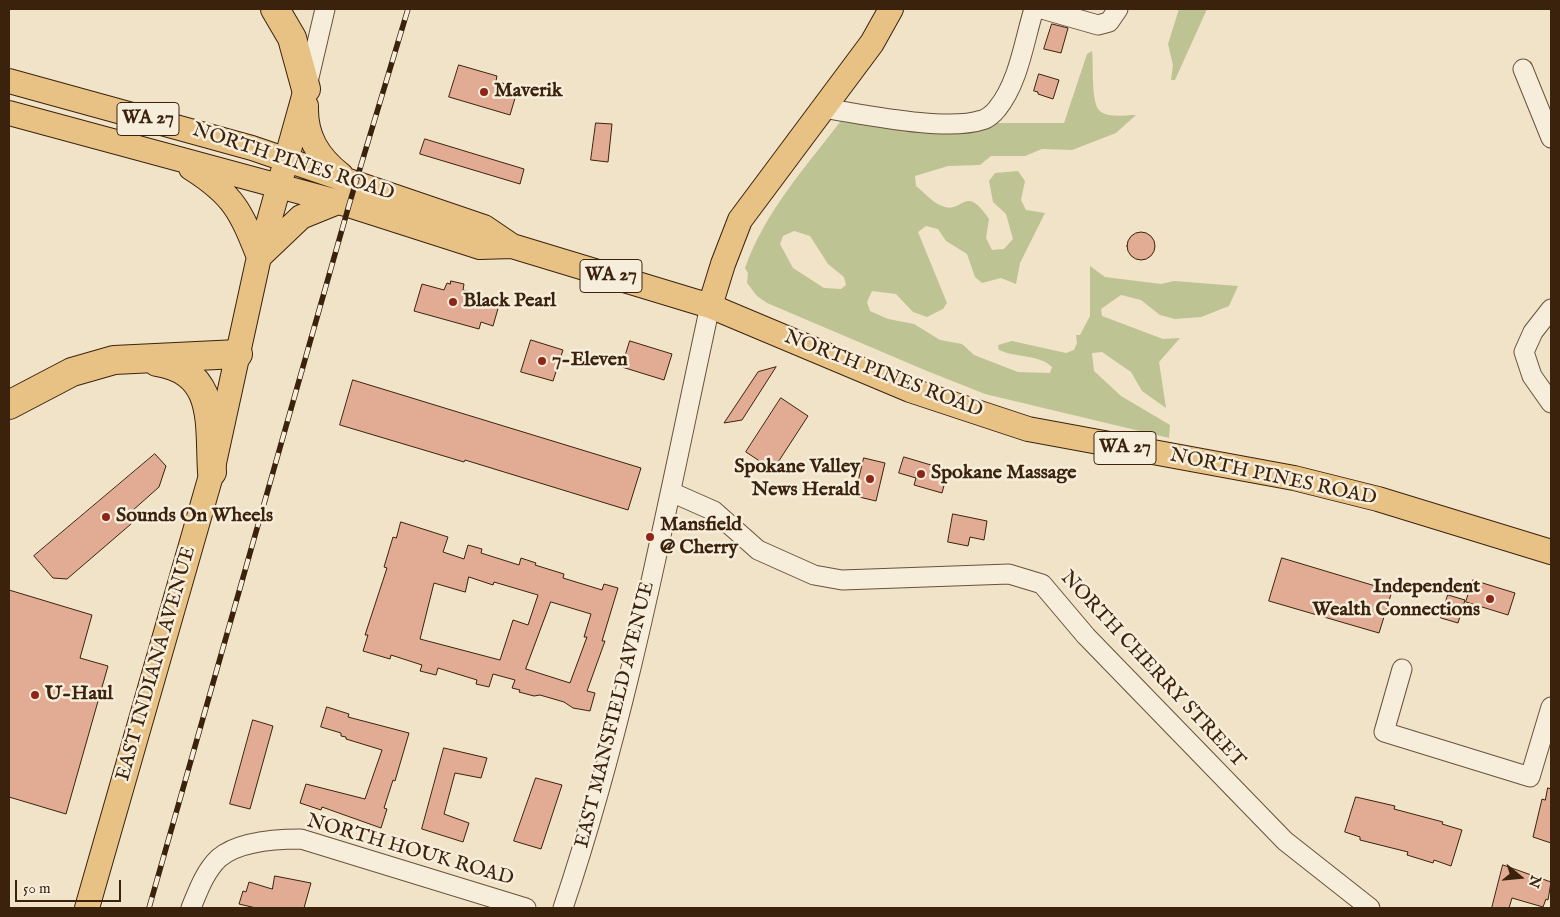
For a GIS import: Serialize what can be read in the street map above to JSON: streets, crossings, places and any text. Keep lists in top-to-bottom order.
{
  "streets": {
    "main road": [
      "WA 27",
      "NORTH PINES ROAD",
      "EAST INDIANA AVENUE",
      "EAST MANSFIELD AVENUE"
    ],
    "street": ["NORTH CHERRY STREET", "NORTH HOUK ROAD"]
  },
  "crossings": [
    ["NORTH PINES ROAD", "EAST INDIANA AVENUE"],
    ["NORTH PINES ROAD", "EAST MANSFIELD AVENUE"],
    ["NORTH CHERRY STREET", "EAST MANSFIELD AVENUE"]
  ],
  "places": [
    "Maverik",
    "Black Pearl",
    "7-Eleven",
    "Spokane Massage",
    "Spokane Valley News Herald",
    "Sounds On Wheels",
    "Mansfield @ Cherry",
    "Independent Wealth Connections",
    "U-Haul"
  ],
  "scale_bar": "50 m",
  "north": "right"
}
